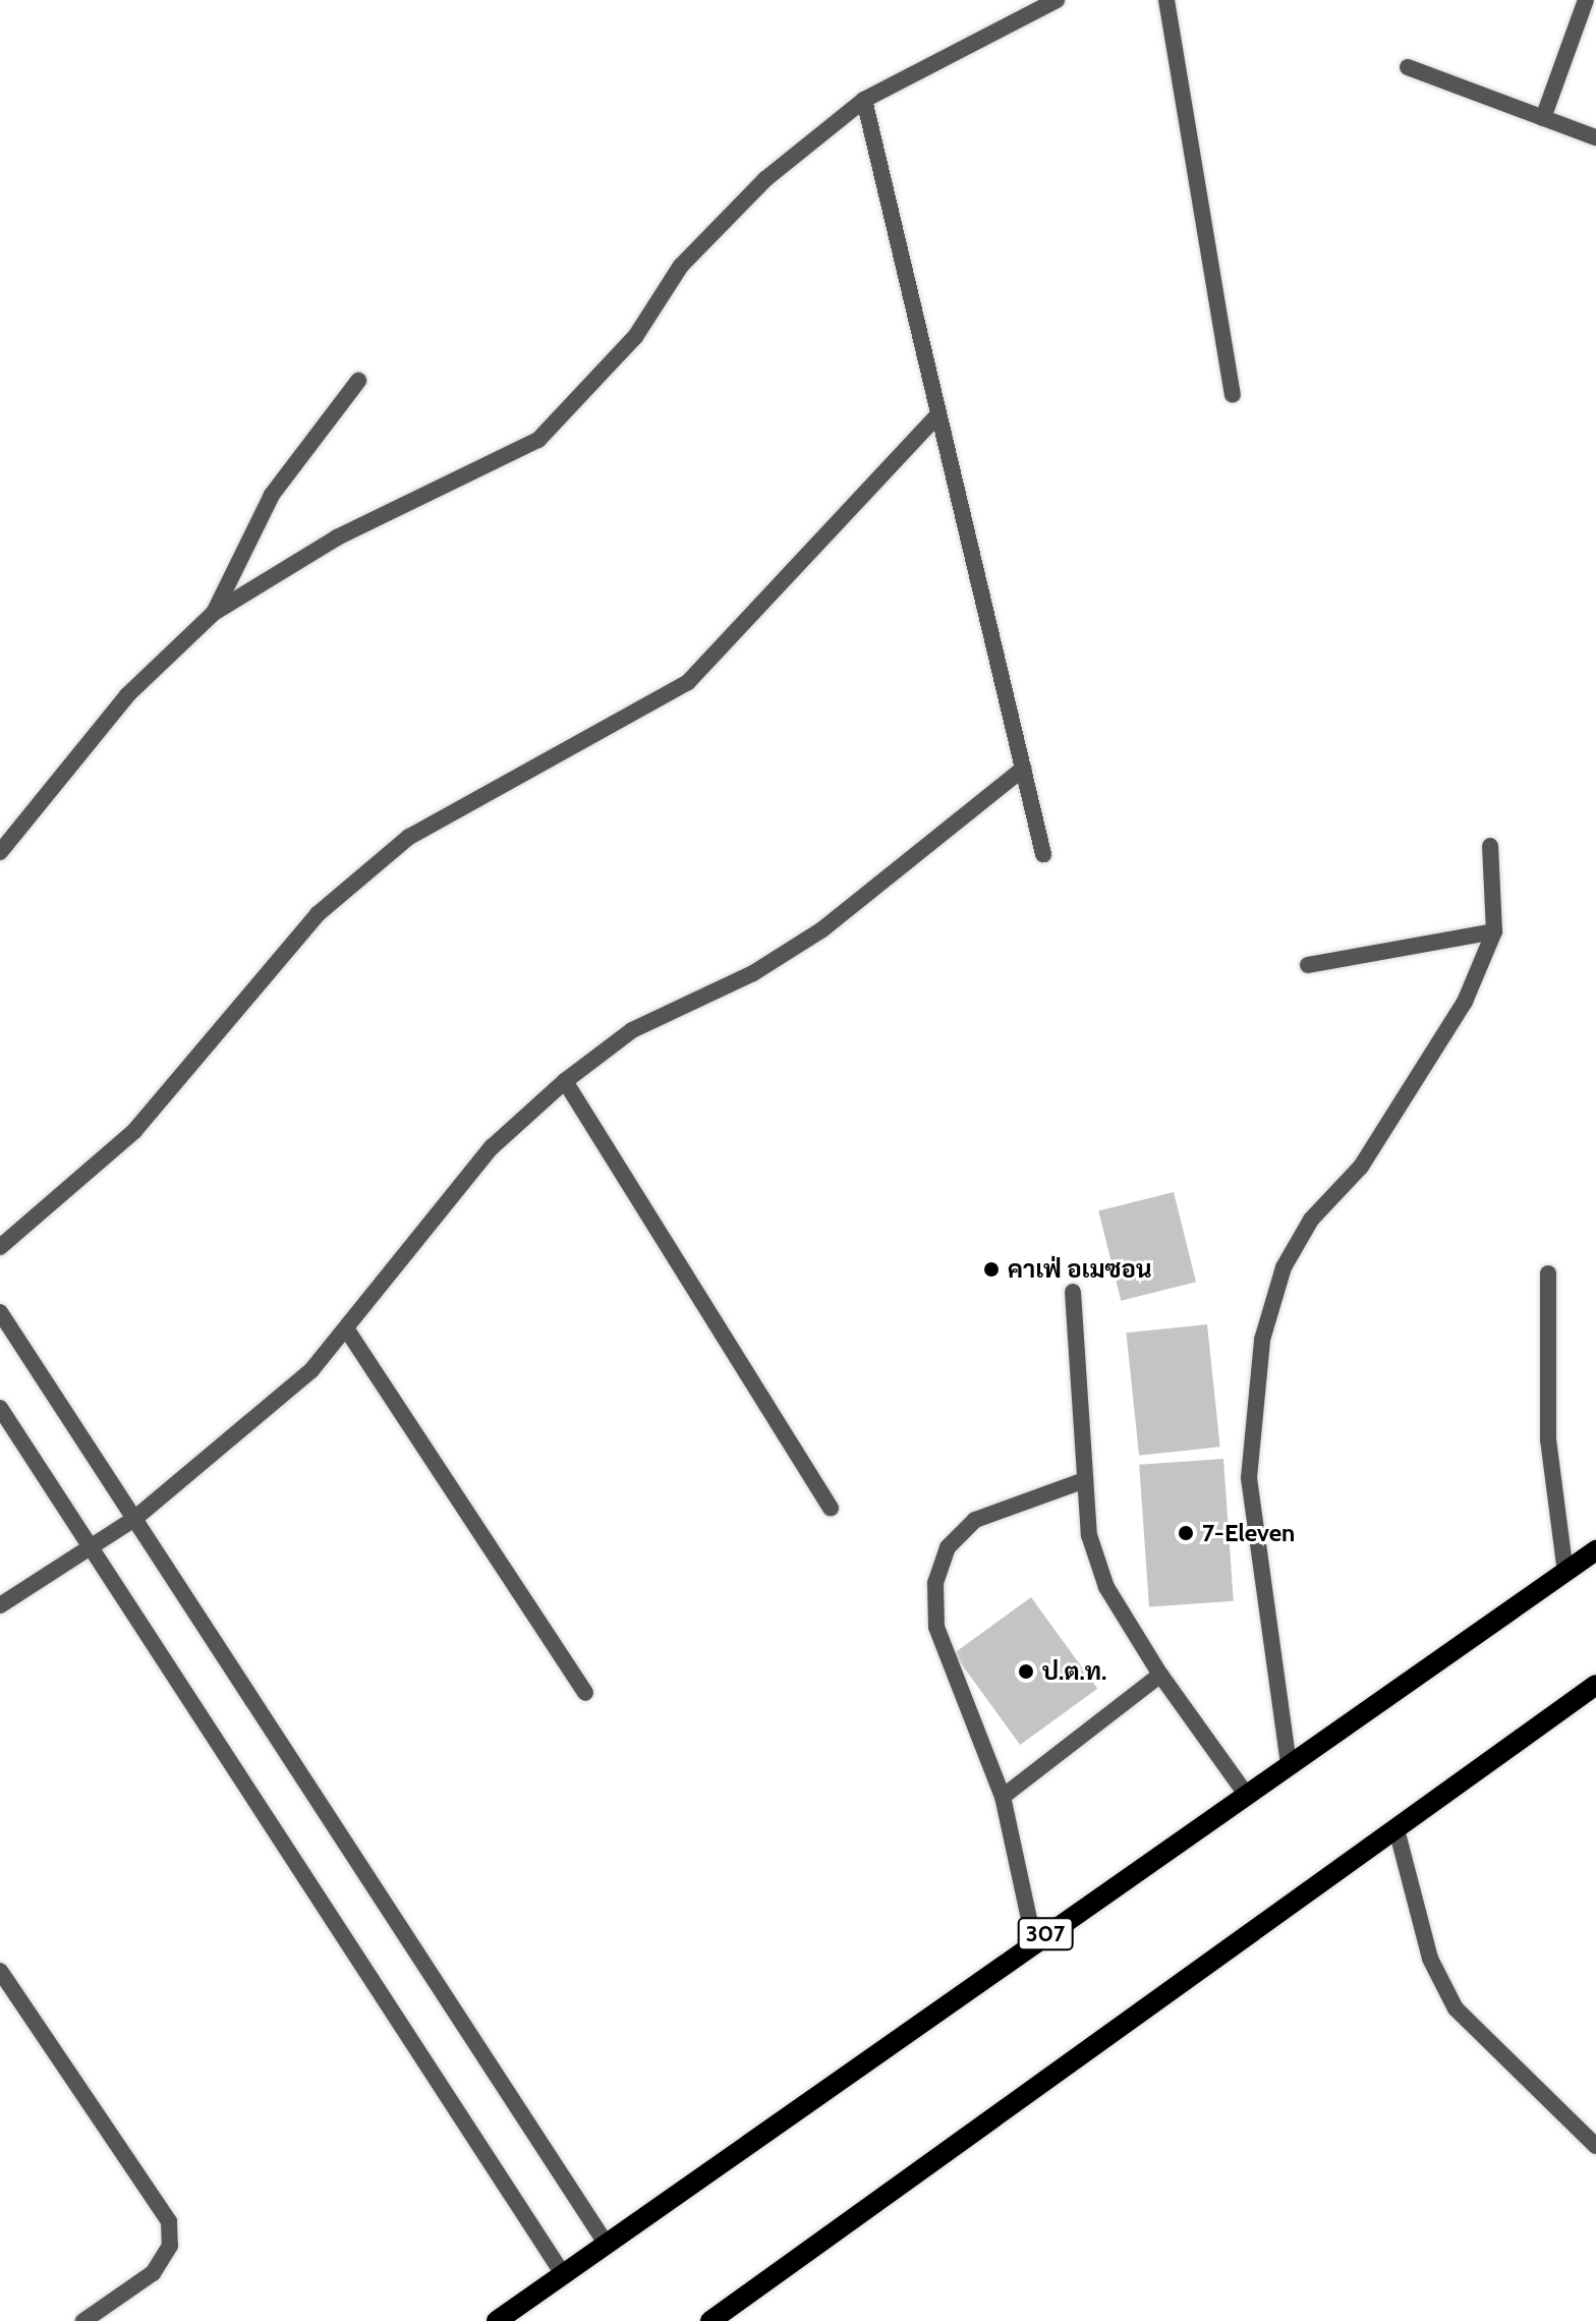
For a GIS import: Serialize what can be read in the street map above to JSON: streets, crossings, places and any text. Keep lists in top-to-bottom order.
{
  "streets": {
    "main road": ["307"]
  },
  "places": ["คาเฟ่ อเมซอน", "7-Eleven", "ป.ต.ท."]
}
